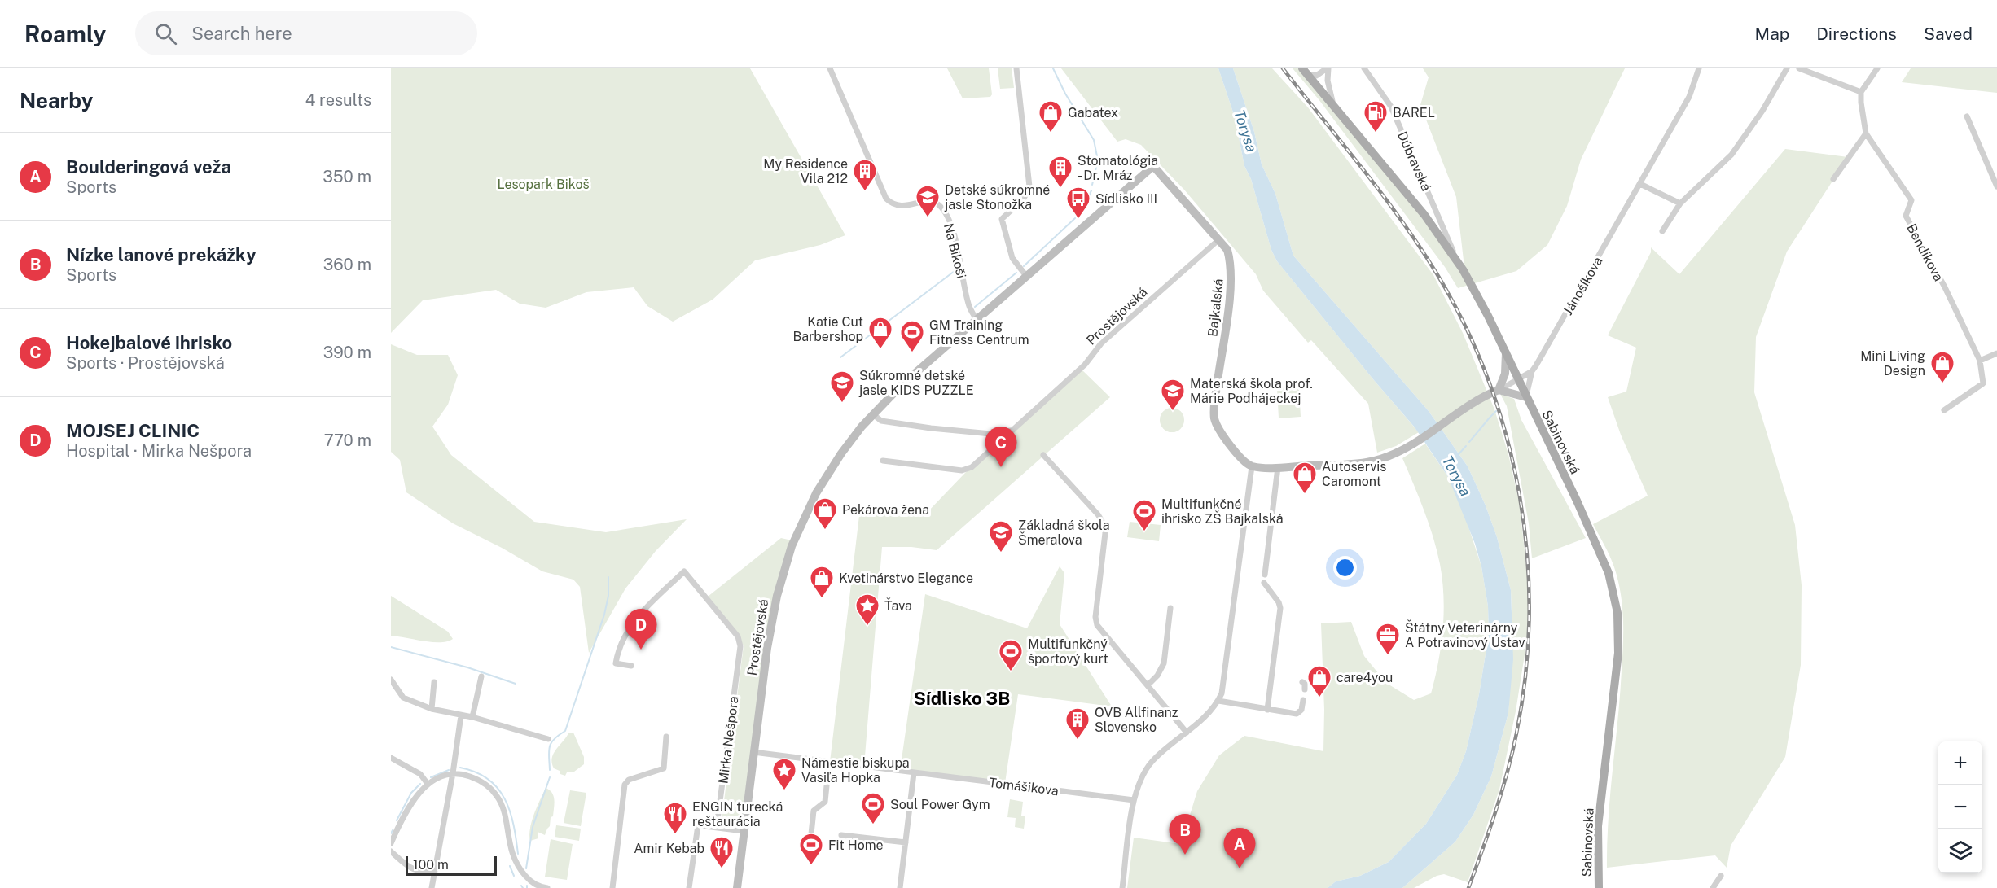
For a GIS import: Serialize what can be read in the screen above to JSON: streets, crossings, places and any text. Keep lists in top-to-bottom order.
{
  "streets": {
    "main road": ["Sabinovská"],
    "street": [
      "Dúbravská",
      "Na Bikoši",
      "Bendíkova",
      "Jánošíkova",
      "Bajkalská",
      "Prostějovská",
      "Mirka Nešpora",
      "Tomášikova"
    ]
  },
  "crossings": [
    ["Dúbravská", "Sabinovská"],
    ["Na Bikoši", "Prostějovská"],
    ["Bajkalská", "Prostějovská"],
    ["Prostějovská", "Tomášikova"]
  ],
  "districts": ["Sídlisko 3B"],
  "water": ["Torysa"],
  "parks": ["Lesopark Bikoš"],
  "places": {
    "shop": [
      "Gabatex",
      "Katie Cut Barbershop",
      "Mini Living Design",
      "Autoservis Caromont",
      "Pekárova žena",
      "Kvetinárstvo Elegance",
      "care4you"
    ],
    "fuel station": ["BAREL"],
    "building": ["Stomatológia - Dr. Mráz", "My Residence Vila 212", "OVB Allfinanz Slovensko"],
    "school or university": [
      "Detské súkromné jasle Stonožka",
      "Súkromné detské jasle KIDS PUZZLE",
      "Materská škola prof. Márie Podhájeckej",
      "Základná škola Šmeralova"
    ],
    "bus stop": ["Sídlisko III"],
    "sports": [
      "GM Training Fitness Centrum",
      "Multifunkčné ihrisko ZŠ Bajkalská",
      "Multifunkčný športový kurt",
      "Soul Power Gym",
      "Fit Home"
    ],
    "place": ["Ťava", "Námestie biskupa Vasiľa Hopka"],
    "office": ["Štátny Veterinárny A Potravinový Ústav"],
    "restaurant": ["ENGIN turecká reštaurácia", "Amir Kebab"]
  },
  "scale_bar": "100 m",
  "page": {
    "header": "Roamly",
    "search": "Search here",
    "nav": ["Map", "Directions", "Saved"],
    "heading": ["Nearby", "4 results"],
    "list": [
      {
        "mark": "A",
        "name": "Boulderingová veža",
        "note": "Sports",
        "value": "350 m"
      },
      {
        "mark": "B",
        "name": "Nízke lanové prekážky",
        "note": "Sports",
        "value": "360 m"
      },
      {
        "mark": "C",
        "name": "Hokejbalové ihrisko",
        "note": "Sports · Prostějovská",
        "value": "390 m"
      },
      {
        "mark": "D",
        "name": "MOJSEJ CLINIC",
        "note": "Hospital · Mirka Nešpora",
        "value": "770 m"
      }
    ],
    "pins": [
      "C",
      "D",
      "B",
      "A"
    ],
    "map_buttons": ["+", "−"],
    "scale": "100 m"
  }
}
